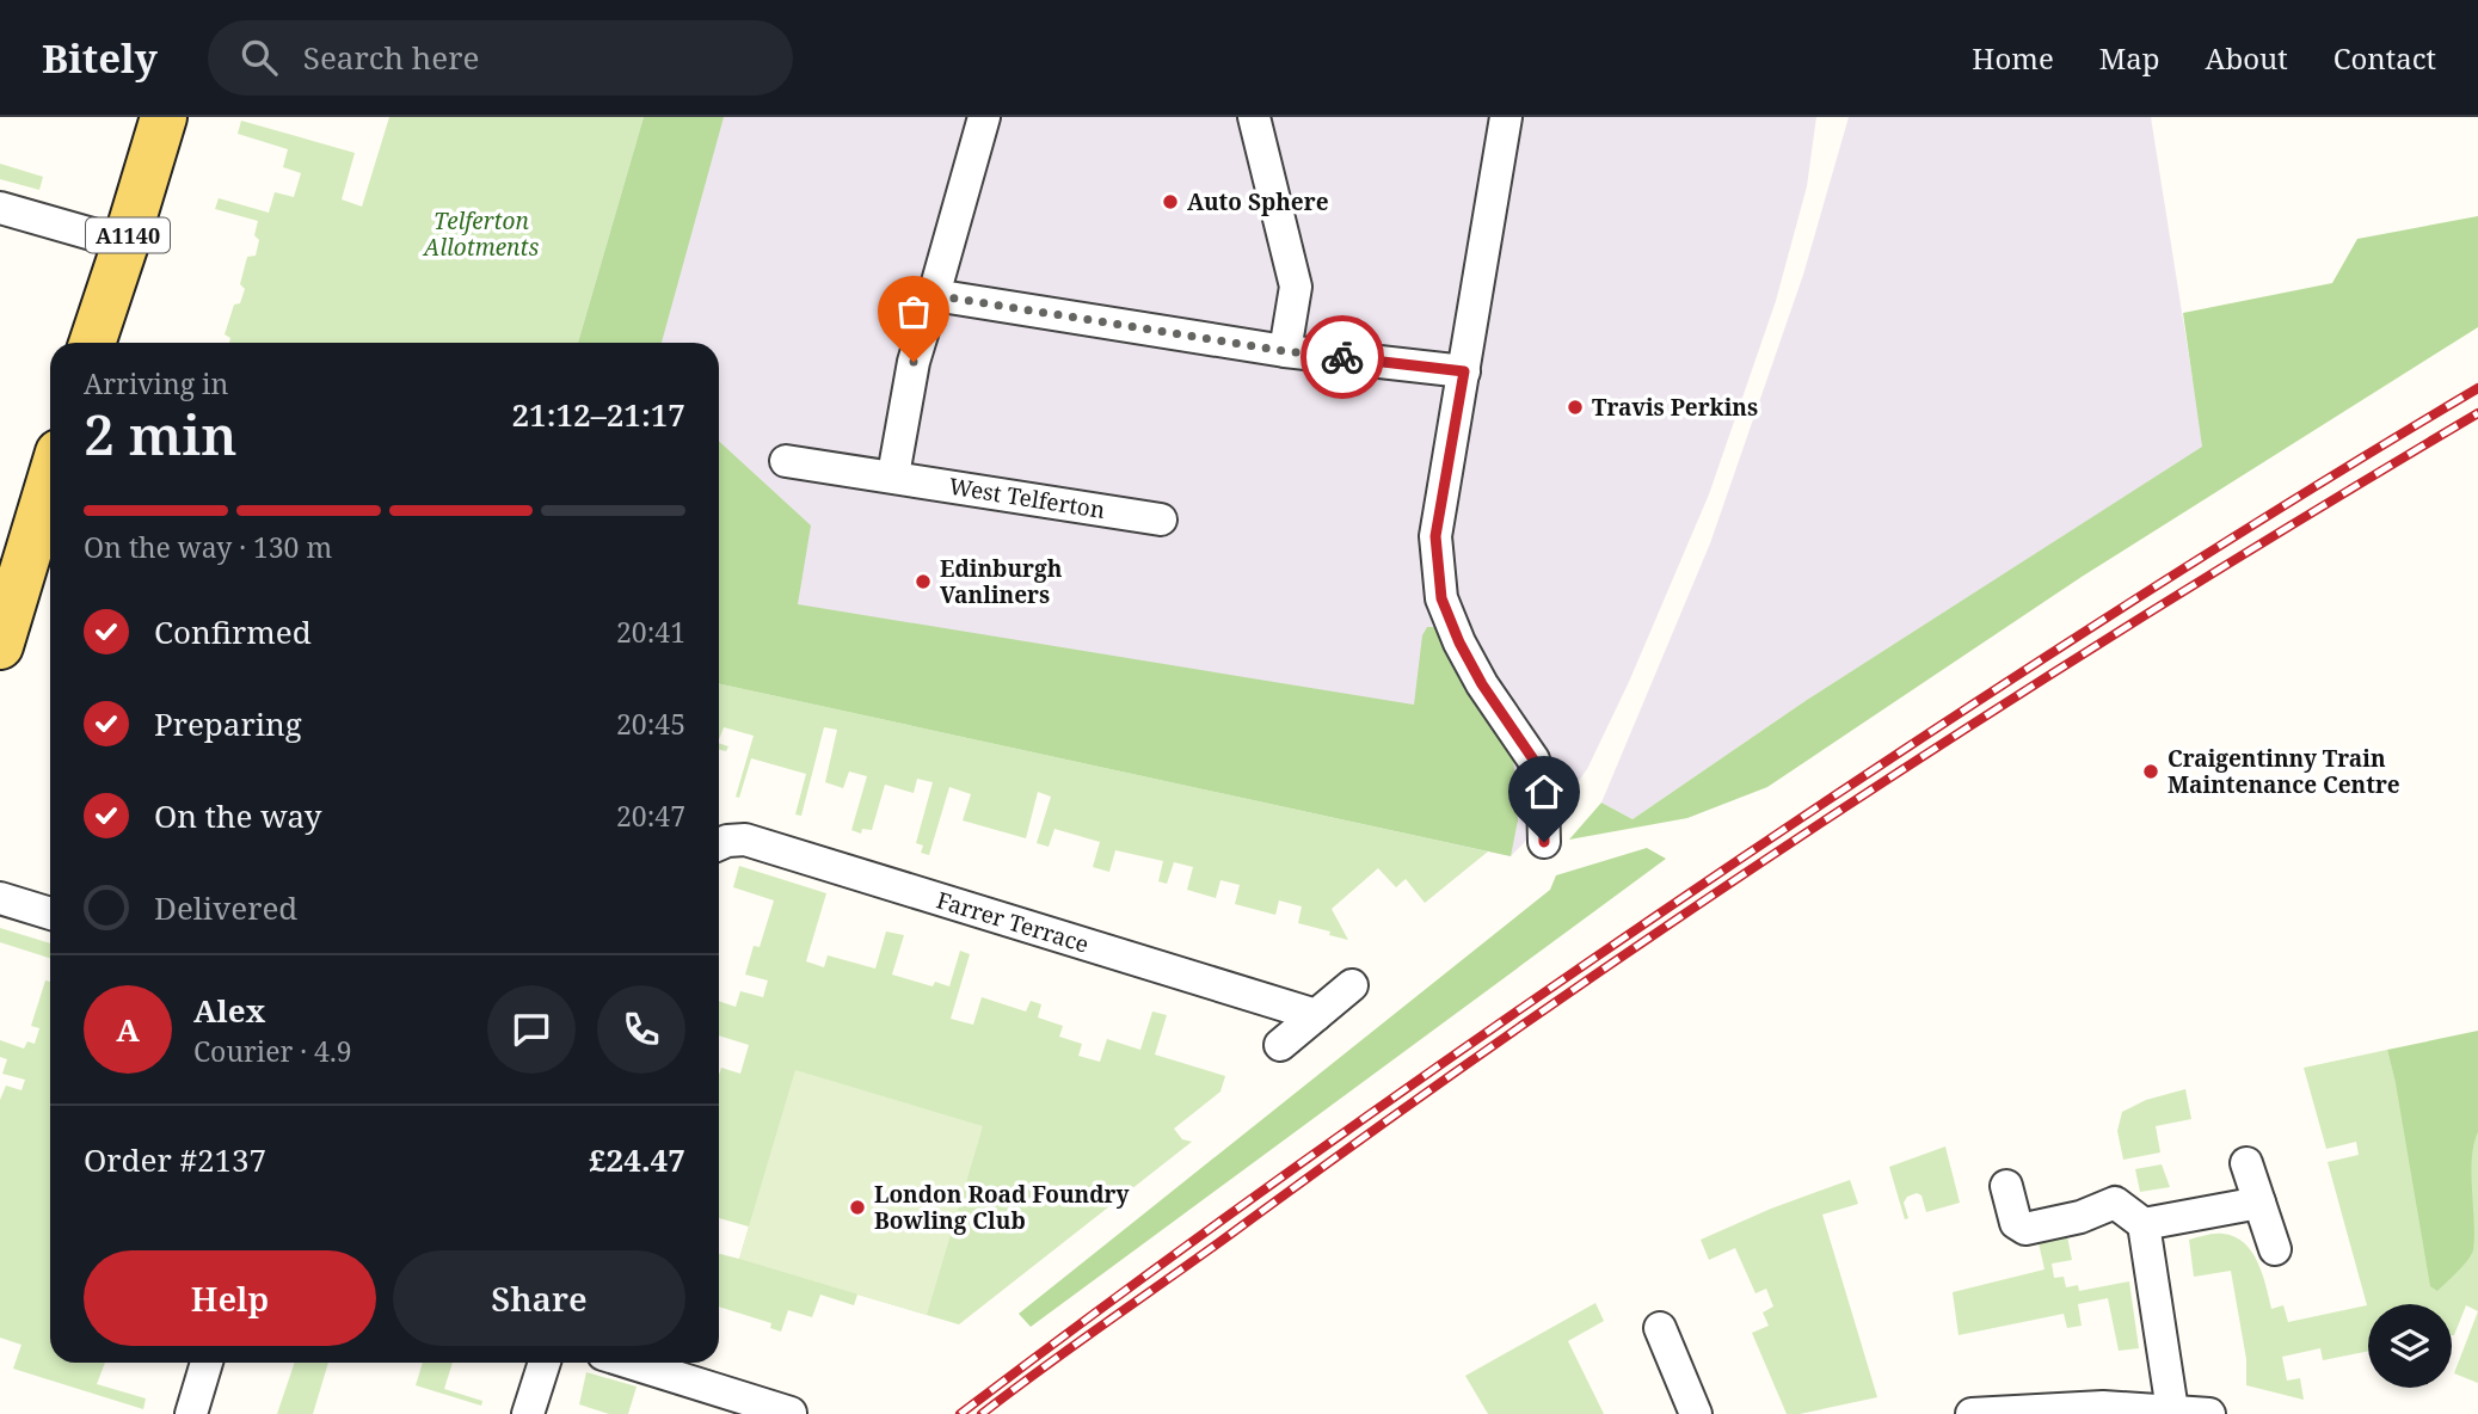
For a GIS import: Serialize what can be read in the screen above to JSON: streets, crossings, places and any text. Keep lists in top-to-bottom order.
{
  "streets": {
    "main road": ["A1140"],
    "street": ["West Telferton", "Farrer Terrace"]
  },
  "parks": ["Telferton Allotments"],
  "places": [
    "Auto Sphere",
    "Travis Perkins",
    "Edinburgh Vanliners",
    "Craigentinny Train Maintenance Centre",
    "London Road Foundry Bowling Club"
  ],
  "page": {
    "header": "Bitely",
    "search": "Search here",
    "nav": [
      "Home",
      "Map",
      "About",
      "Contact"
    ],
    "heading": ["2 min", "Arriving in", "21:12–21:17"],
    "panel": [
      "Alex",
      "Courier · 4.9",
      "Order #2137",
      "£24.47"
    ],
    "bar": "On the way · 130 m",
    "list": [
      ["Confirmed", "20:41"],
      ["Preparing", "20:45"],
      ["On the way", "20:47"],
      "Delivered"
    ],
    "round": "A",
    "buttons": ["Help", "Share"]
  }
}
